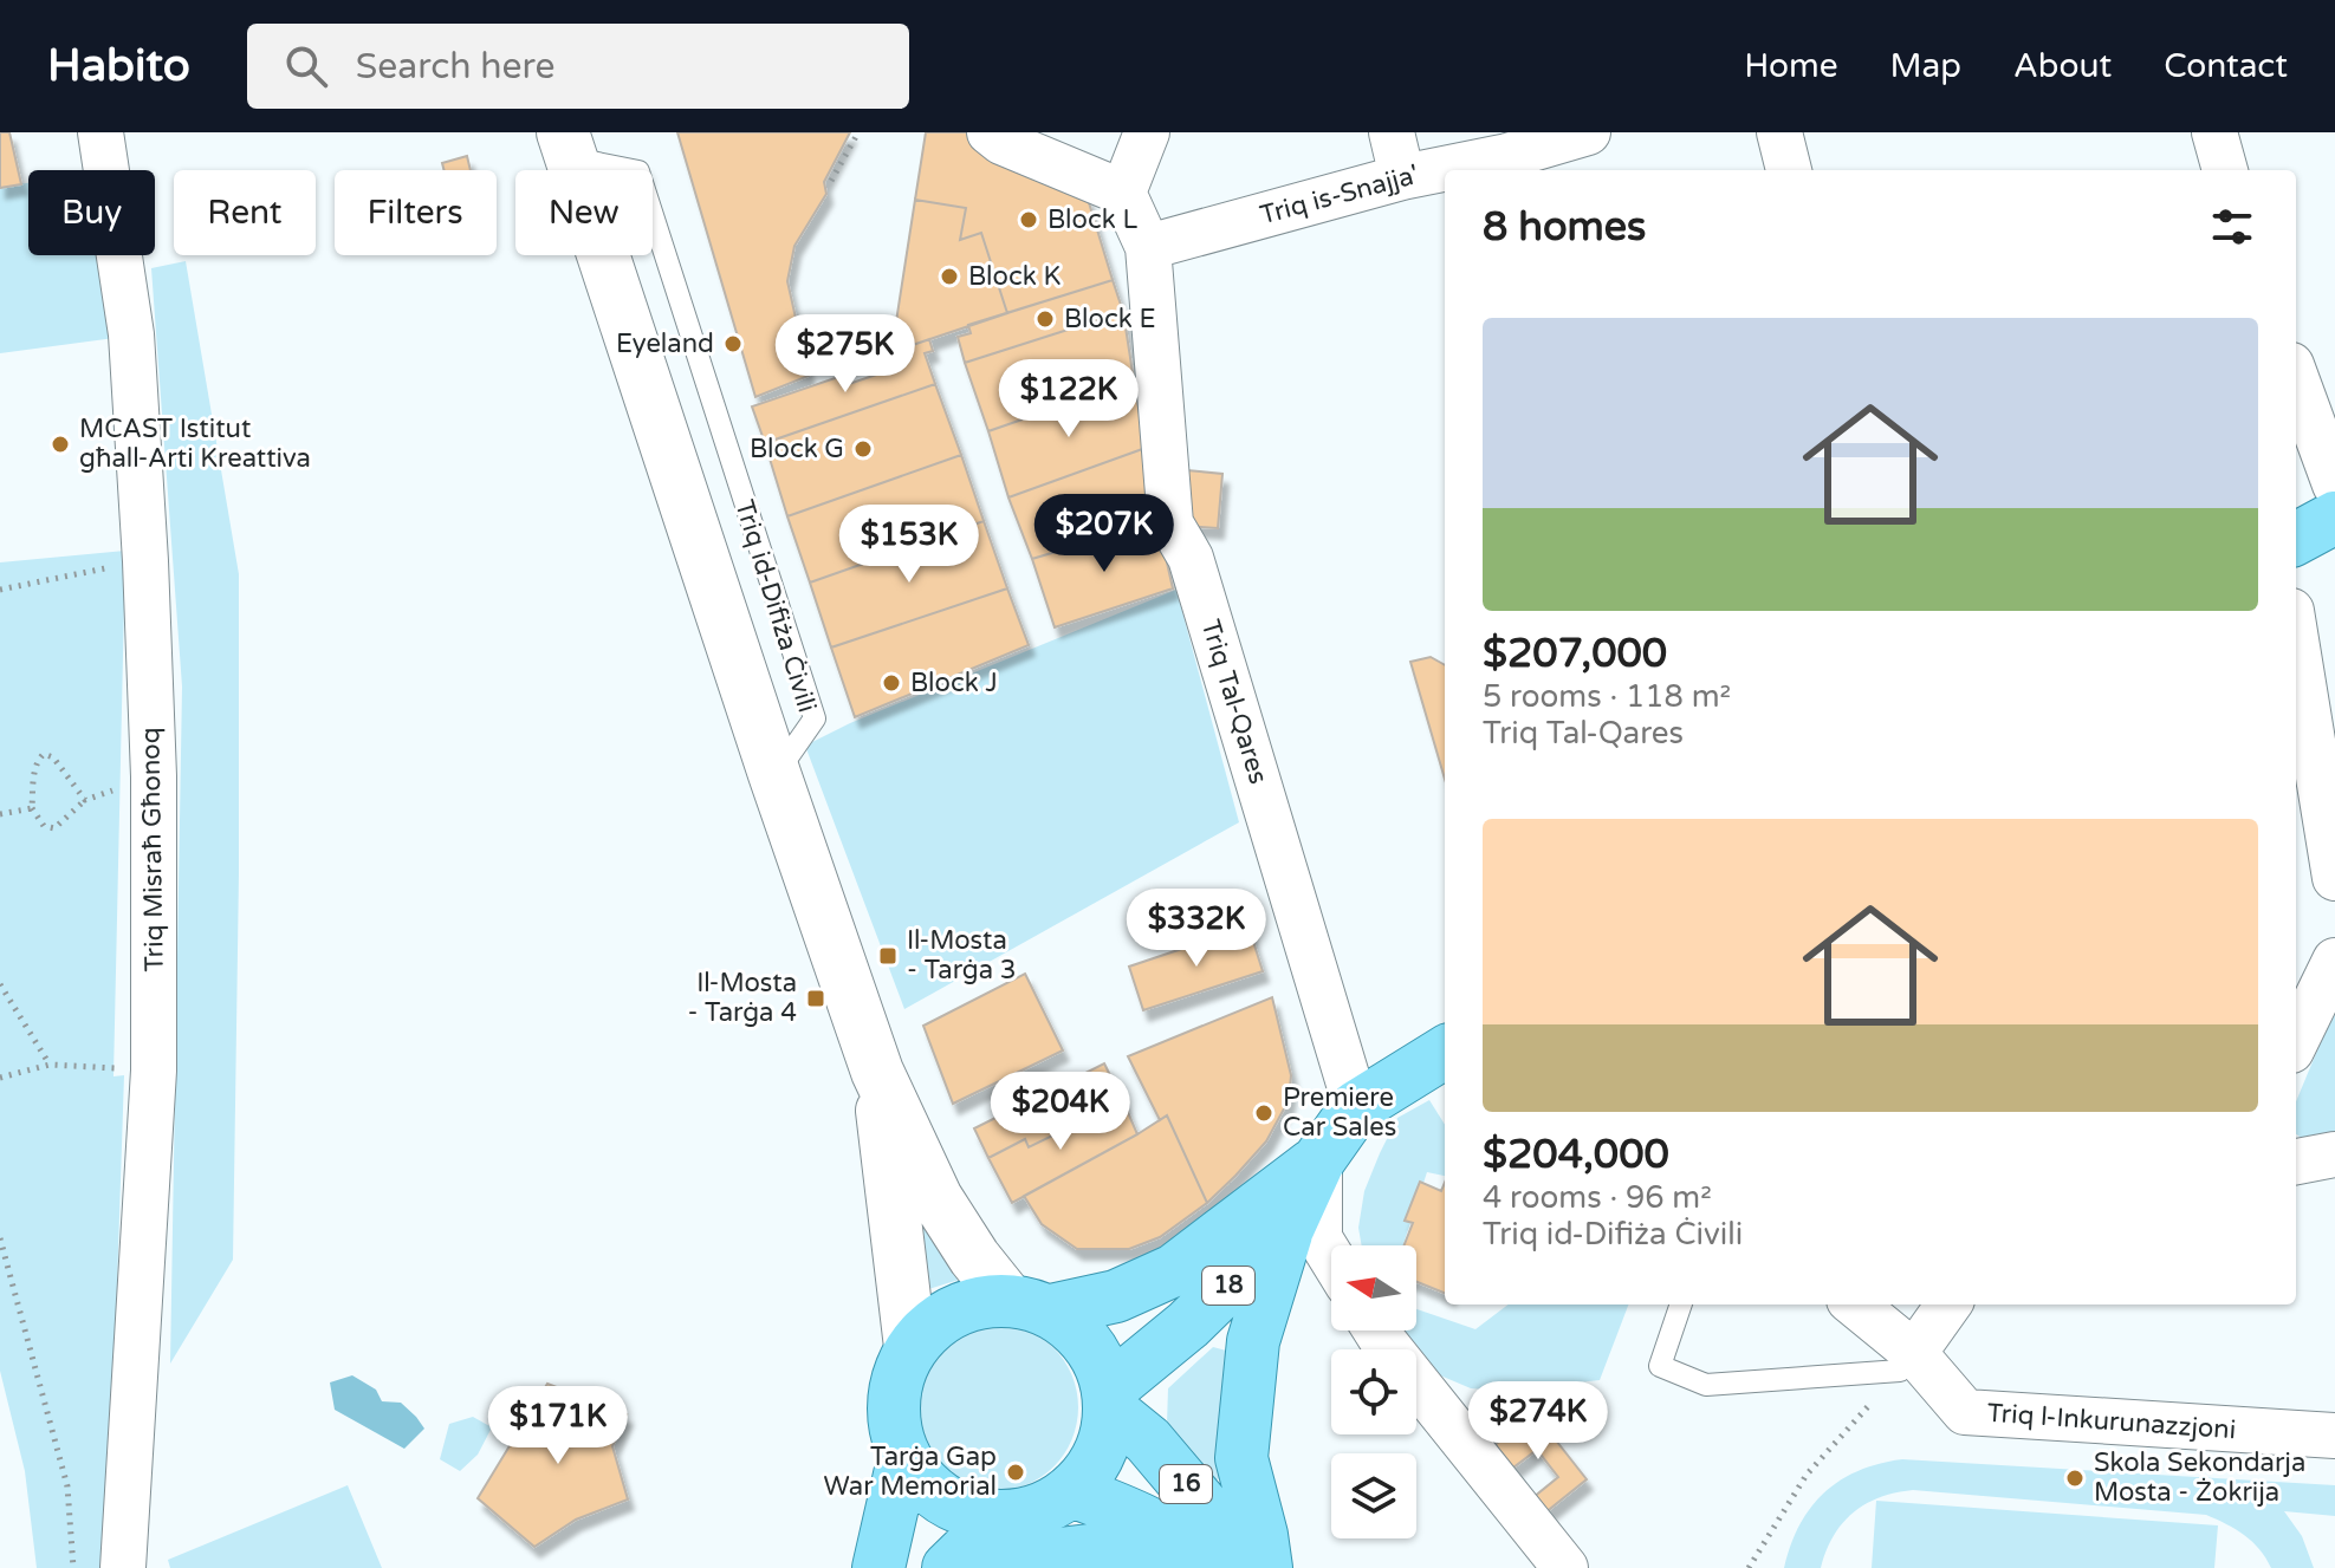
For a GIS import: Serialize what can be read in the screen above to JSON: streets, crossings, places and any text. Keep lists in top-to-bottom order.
{
  "streets": {
    "main road": ["Triq id-Difiża Ċivili", "18", "16"],
    "street": [
      "Triq is-Snajja'",
      "Triq Tal-Qares",
      "Triq Misraħ Għonoq",
      "Triq l-Inkurunazzjoni"
    ]
  },
  "crossings": [
    ["Triq is-Snajja'", "Triq Tal-Qares"],
    ["Triq id-Difiża Ċivili", "18"],
    ["Triq id-Difiża Ċivili", "16"],
    ["Triq Tal-Qares", "18"],
    ["18", "16"]
  ],
  "places": {
    "other": [
      "Block L",
      "Block K",
      "Block E",
      "Eyeland",
      "MCAST Istitut għall-Arti Kreattiva",
      "Block G",
      "Block J",
      "Premiere Car Sales",
      "Tarġa Gap War Memorial",
      "Skola Sekondarja Mosta - Żokrija"
    ],
    "transit": ["Il-Mosta - Tarġa 3", "Il-Mosta - Tarġa 4"]
  },
  "north": "left",
  "page": {
    "header": "Habito",
    "search": "Search here",
    "nav": [
      "Home",
      "Map",
      "About",
      "Contact"
    ],
    "chip": [
      "Buy",
      "Rent",
      "Filters",
      "New"
    ],
    "heading": "8 homes",
    "list": [
      {
        "name": "$207,000",
        "note": "5 rooms · 118 m² · Triq Tal-Qares"
      },
      {
        "name": "$204,000",
        "note": "4 rooms · 96 m² · Triq id-Difiża Ċivili"
      }
    ],
    "price": [
      "$275K",
      "$122K",
      "$207K",
      "$153K",
      "$332K",
      "$204K",
      "$274K",
      "$171K"
    ]
  }
}
